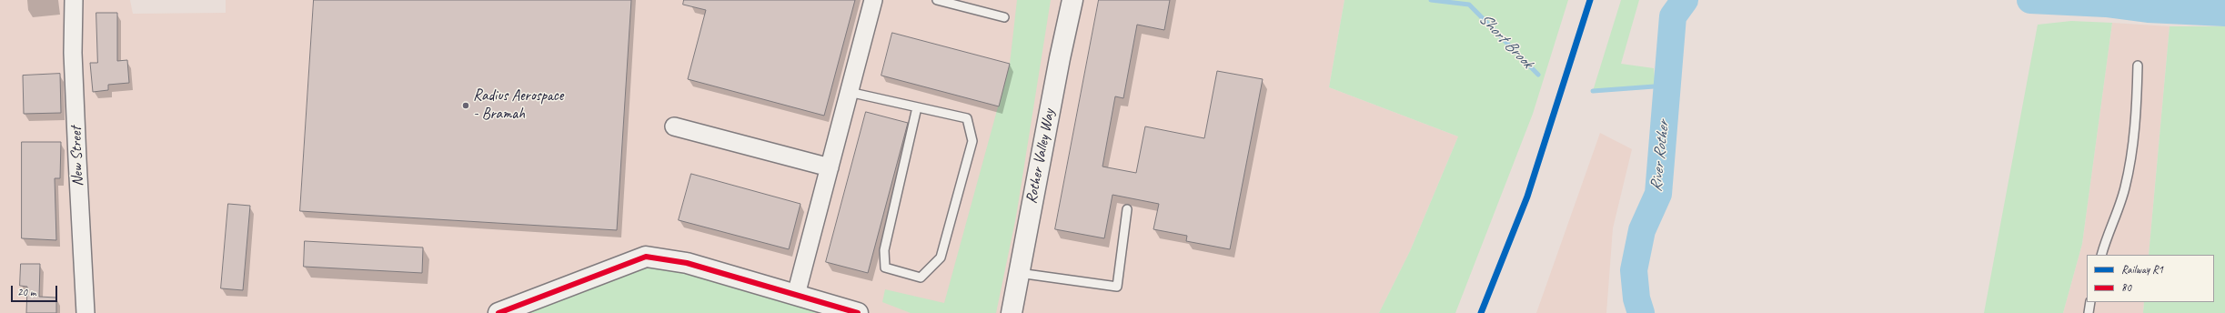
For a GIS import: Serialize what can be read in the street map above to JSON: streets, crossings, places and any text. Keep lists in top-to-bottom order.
{
  "streets": {
    "main road": ["Rother Valley Way"],
    "street": ["New Street"]
  },
  "water": ["Short Brook", "River Rother"],
  "places": ["Radius Aerospace - Bramah"],
  "lines": ["rail line R1", "transit line 80"],
  "legend": ["Railway R1", "80"],
  "scale_bar": "20 m"
}
